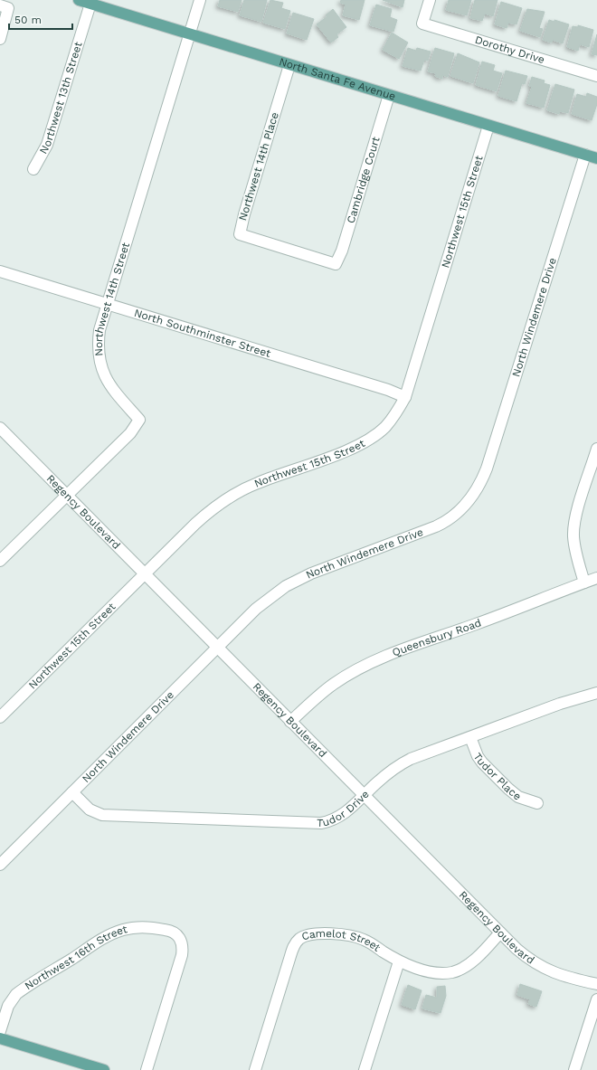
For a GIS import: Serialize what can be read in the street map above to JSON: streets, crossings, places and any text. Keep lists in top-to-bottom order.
{
  "streets": {
    "main road": ["North Santa Fe Avenue"],
    "street": [
      "Dorothy Drive",
      "Northwest 13th Street",
      "Northwest 14th Place",
      "Cambridge Court",
      "Northwest 15th Street",
      "Northwest 14th Street",
      "North Windemere Drive",
      "North Southminster Street",
      "Regency Boulevard",
      "Queensbury Road",
      "Tudor Place",
      "Tudor Drive",
      "Camelot Street",
      "Northwest 16th Street"
    ]
  },
  "crossings": [
    ["North Santa Fe Avenue", "Northwest 13th Street"],
    ["North Santa Fe Avenue", "Northwest 14th Place"],
    ["North Santa Fe Avenue", "Cambridge Court"],
    ["North Santa Fe Avenue", "Northwest 15th Street"],
    ["North Santa Fe Avenue", "Northwest 14th Street"],
    ["North Santa Fe Avenue", "North Windemere Drive"],
    ["Northwest 14th Place", "Cambridge Court"],
    ["Northwest 15th Street", "North Southminster Street"],
    ["Northwest 15th Street", "Regency Boulevard"],
    ["Northwest 14th Street", "North Southminster Street"],
    ["Northwest 14th Street", "Regency Boulevard"],
    ["North Windemere Drive", "Regency Boulevard"],
    ["North Windemere Drive", "Tudor Drive"],
    ["Regency Boulevard", "Queensbury Road"],
    ["Regency Boulevard", "Tudor Drive"],
    ["Regency Boulevard", "Camelot Street"],
    ["Tudor Place", "Tudor Drive"]
  ],
  "scale_bar": "50 m"
}
